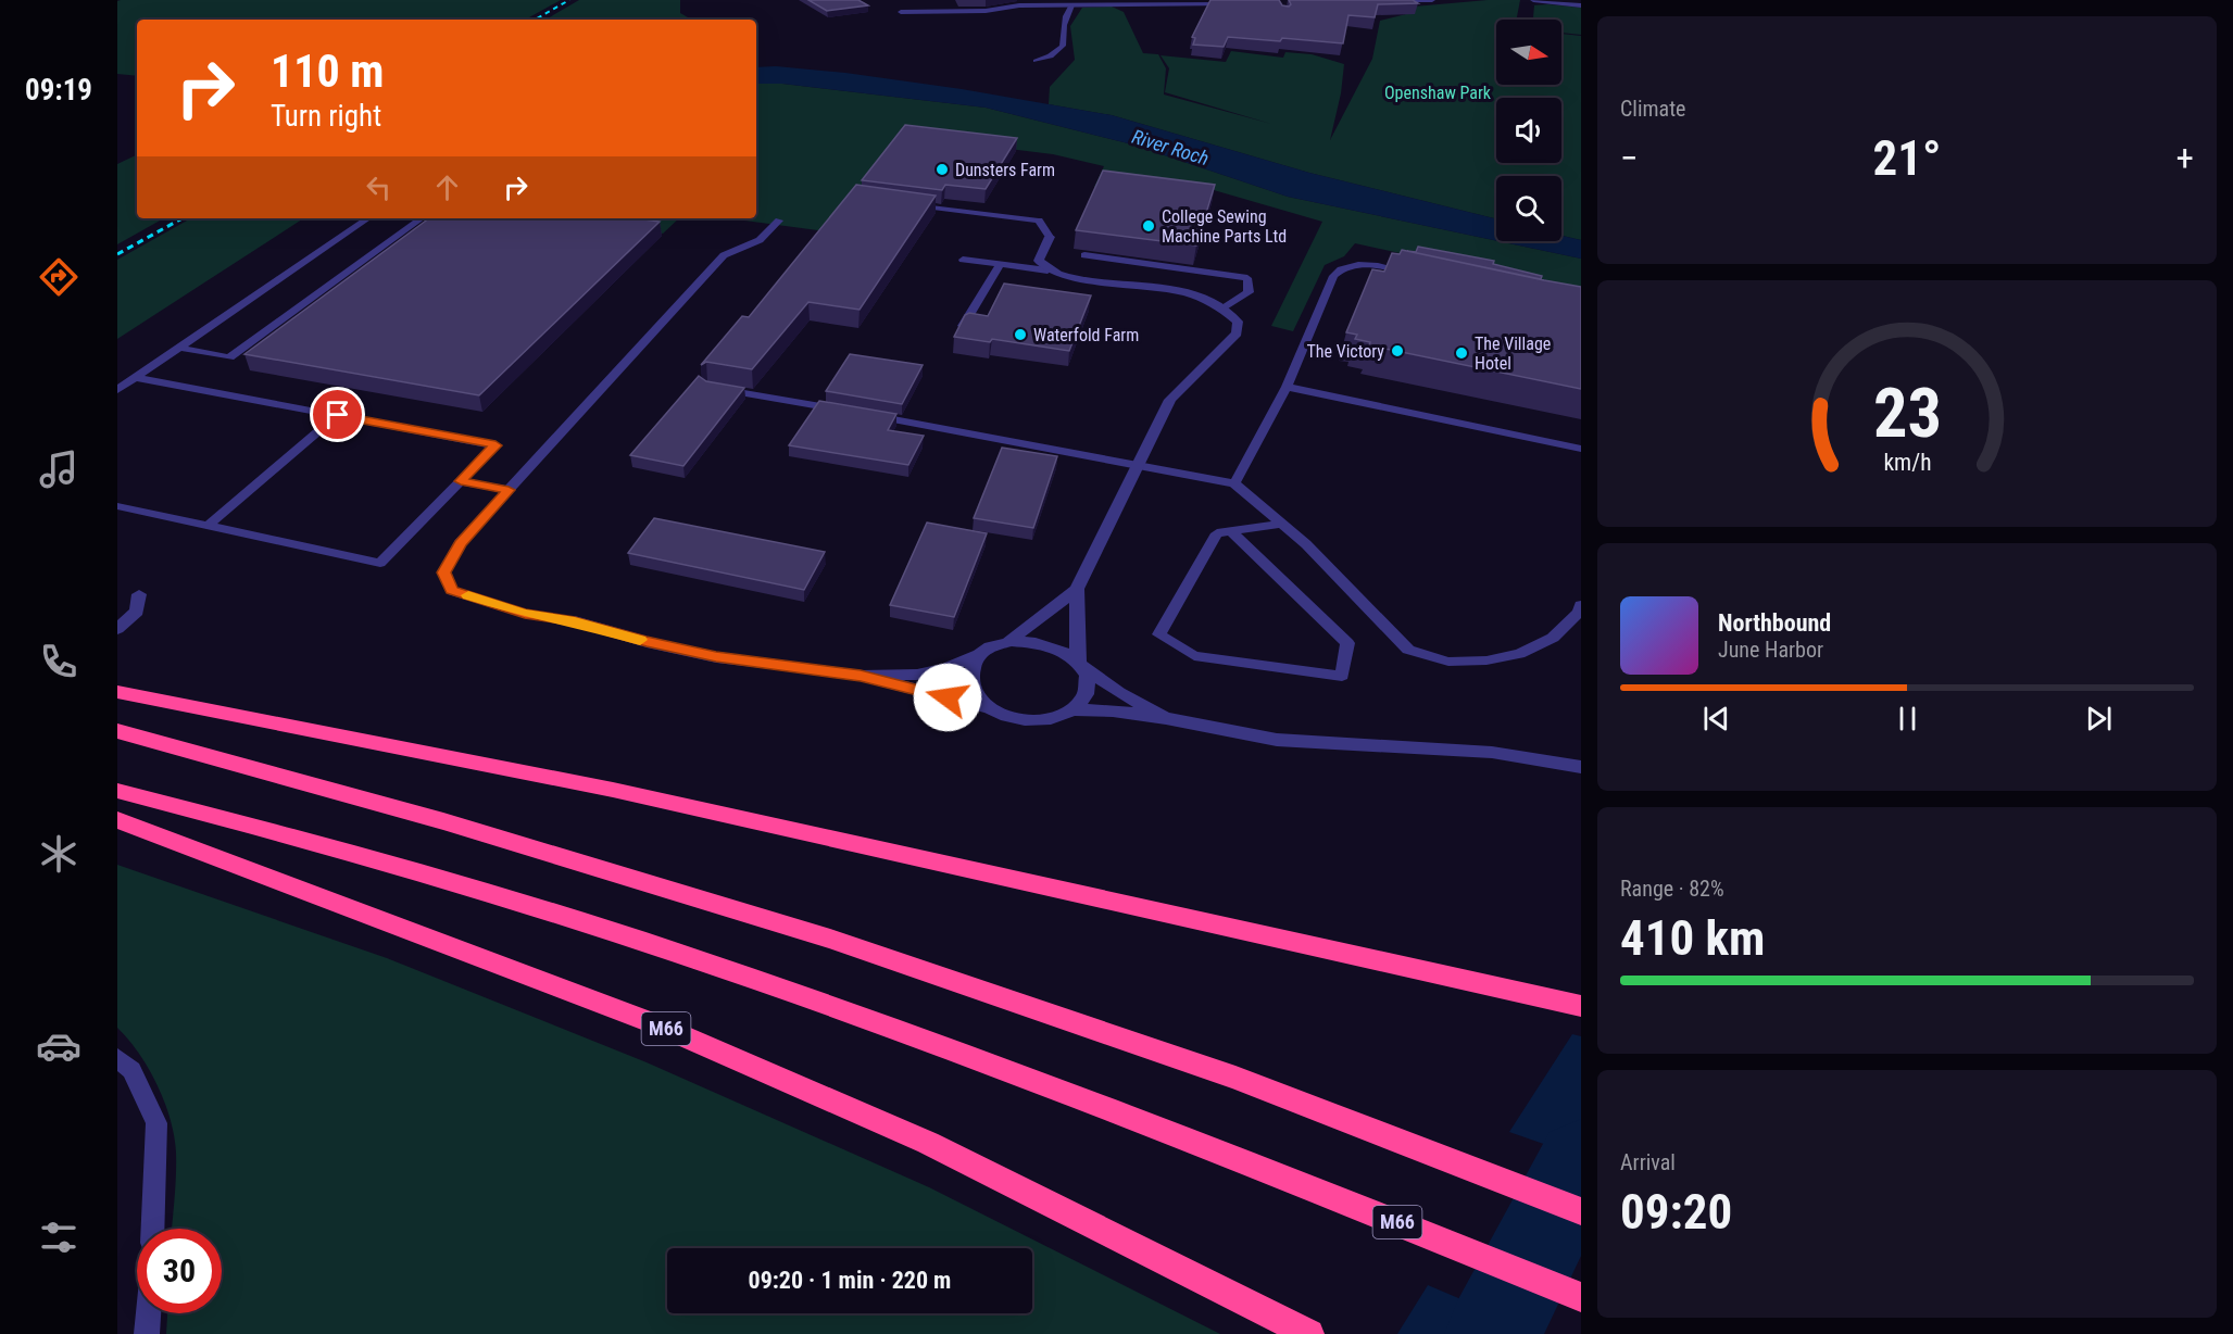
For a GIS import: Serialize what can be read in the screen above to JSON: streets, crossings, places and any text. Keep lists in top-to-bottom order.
{
  "streets": {
    "highway": ["M66"]
  },
  "water": ["River Roch"],
  "parks": ["Openshaw Park"],
  "places": [
    "Dunsters Farm",
    "College Sewing Machine Parts Ltd",
    "Waterfold Farm",
    "The Victory",
    "The Village Hotel"
  ],
  "north": "right",
  "page": {
    "tabs": "09:19",
    "tile": [
      "Climate",
      ["Range · 82%", "410 km"],
      ["Arrival", "09:20"]
    ],
    "turn": ["110 m", "Turn right"],
    "heat": ["−", "21°", "+"],
    "song": ["Northbound", "June Harbor"],
    "limit": "30",
    "trip": "09:20 · 1 min · 220 m",
    "gauge": ["23", "km/h"]
  }
}
